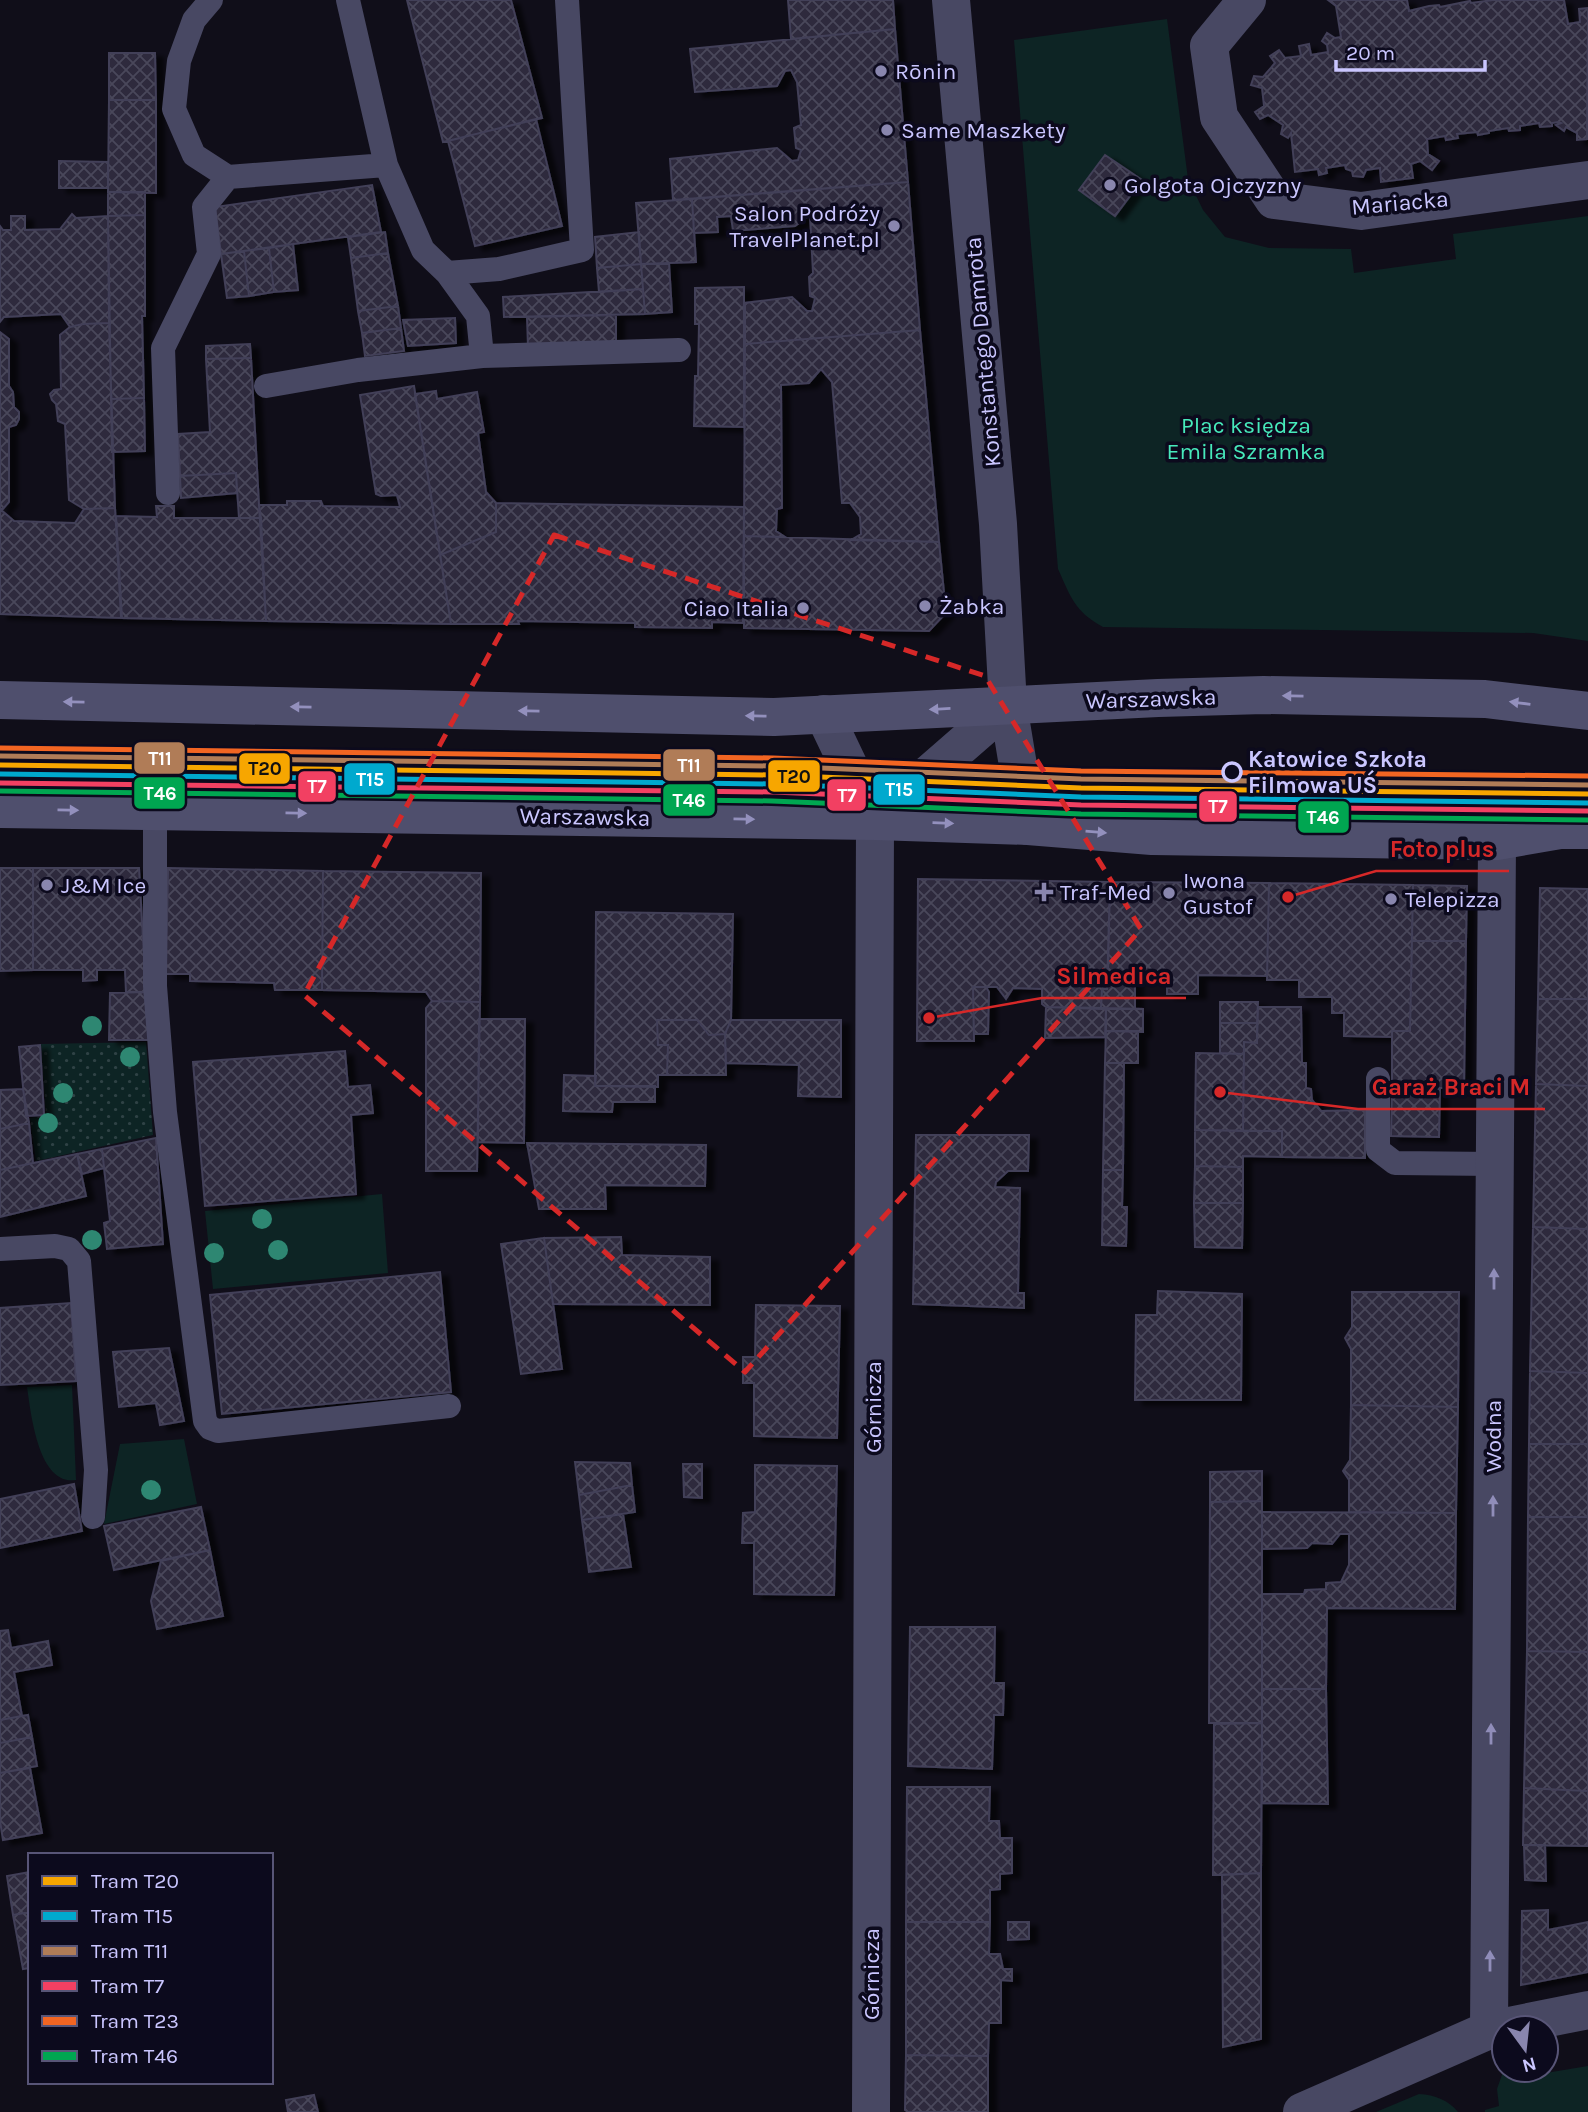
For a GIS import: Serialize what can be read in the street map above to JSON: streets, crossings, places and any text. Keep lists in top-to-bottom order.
{
  "streets": {
    "street": [
      "Mariacka",
      "Konstantego Damrota",
      "Warszawska",
      "Górnicza",
      "Wodna"
    ]
  },
  "crossings": [
    ["Konstantego Damrota", "Warszawska"],
    ["Warszawska", "Górnicza"],
    ["Warszawska", "Wodna"]
  ],
  "one_way": ["Wodna"],
  "parks": ["Plac księdza Emila Szramka"],
  "places": {
    "other": [
      "Rōnin",
      "Same Maszkety",
      "Golgota Ojczyzny",
      "Salon Podróży TravelPlanet.pl",
      "Żabka",
      "Ciao Italia",
      "Katowice Szkoła Filmowa UŚ",
      "J&M Ice",
      "Iwona Gustof",
      "Foto plus",
      "Telepizza",
      "Silmedica",
      "Garaż Braci M"
    ],
    "health": ["Traf-Med"]
  },
  "lines": [
    "tram line T23",
    "tram line T11",
    "tram line T20",
    "tram line T15",
    "tram line T7",
    "tram line T46"
  ],
  "legend": [
    "Tram T20",
    "Tram T15",
    "Tram T11",
    "Tram T7",
    "Tram T23",
    "Tram T46"
  ],
  "scale_bar": "20 m",
  "north": "bottom"
}
